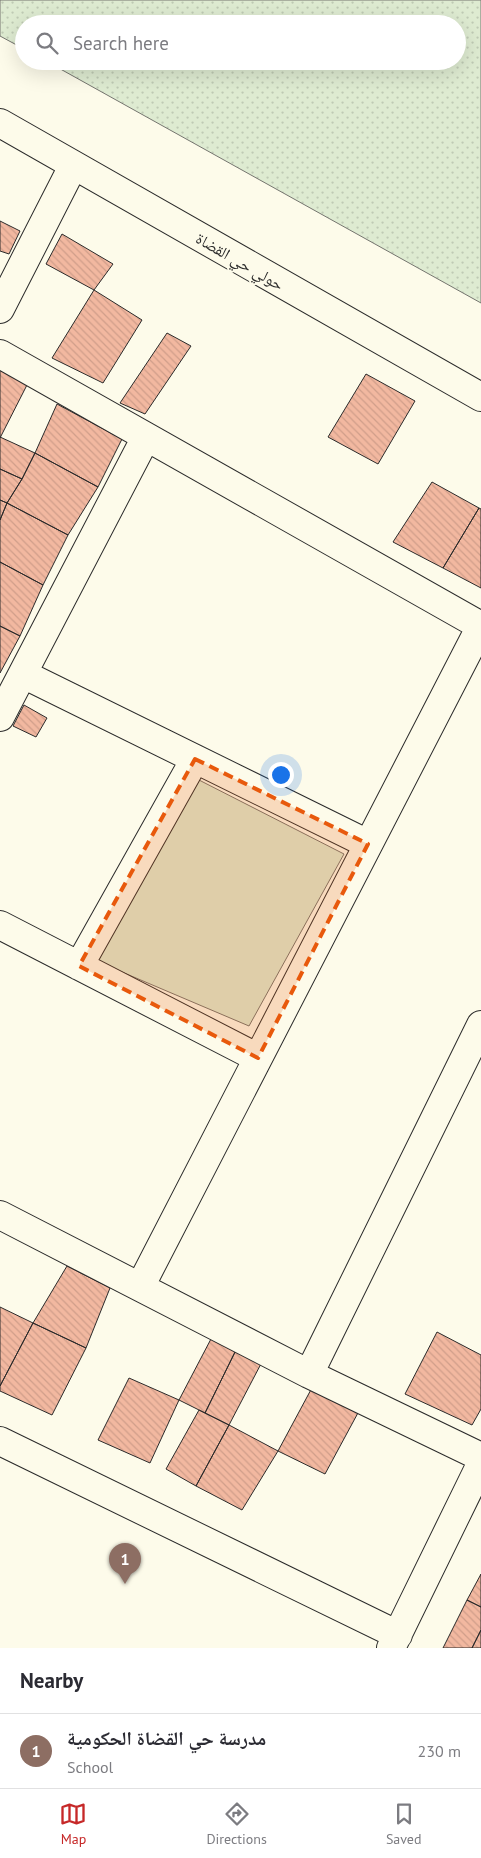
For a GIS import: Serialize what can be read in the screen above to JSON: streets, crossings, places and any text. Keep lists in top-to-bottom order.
{
  "streets": {
    "street": ["حولي حي القضاة"]
  },
  "page": {
    "search": "Search here",
    "pins": "1",
    "heading": "Nearby",
    "list": [
      {
        "mark": "1",
        "name": "مدرسة حي القضاة الحكومية",
        "note": "School",
        "value": "230 m"
      }
    ],
    "nav": ["Map", "Directions", "Saved"]
  }
}
